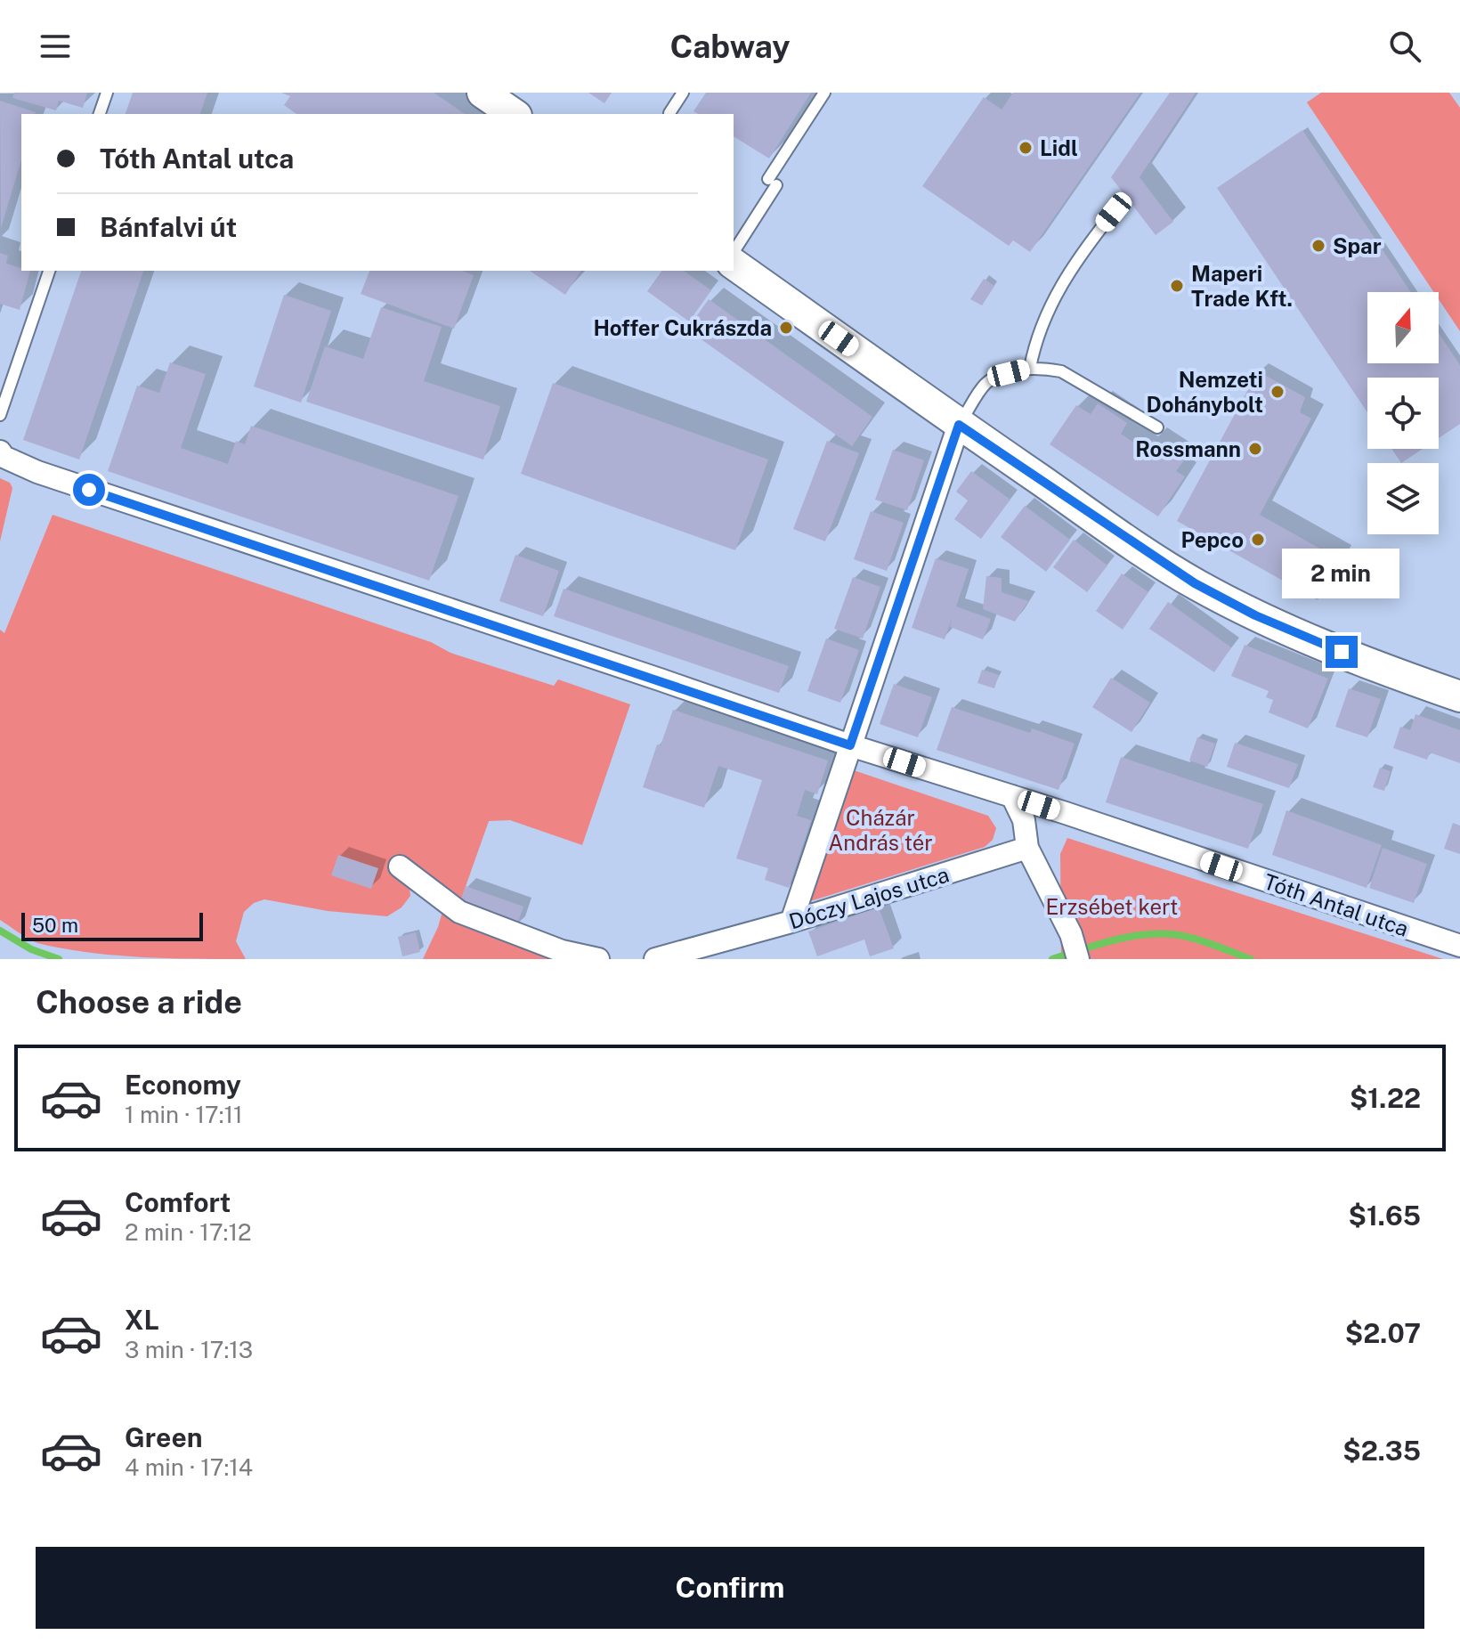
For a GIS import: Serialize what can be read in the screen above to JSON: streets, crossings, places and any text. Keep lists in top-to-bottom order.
{
  "streets": {
    "street": ["Dóczy Lajos utca", "Tóth Antal utca"]
  },
  "parks": ["Cházár András tér", "Erzsébet kert"],
  "places": [
    "Lidl",
    "Spar",
    "Maperi Trade Kft.",
    "Hoffer Cukrászda",
    "Nemzeti Dohánybolt",
    "Rossmann",
    "Pepco"
  ],
  "scale_bar": "50 m",
  "north": "top",
  "page": {
    "header": "Cabway",
    "banner": ["Tóth Antal utca", "Bánfalvi út"],
    "bubble": "2 min",
    "scale": "50 m",
    "heading": "Choose a ride",
    "list": [
      {
        "name": "Economy",
        "note": "1 min · 17:11",
        "value": "$1.22"
      },
      {
        "name": "Comfort",
        "note": "2 min · 17:12",
        "value": "$1.65"
      },
      {
        "name": "XL",
        "note": "3 min · 17:13",
        "value": "$2.07"
      },
      {
        "name": "Green",
        "note": "4 min · 17:14",
        "value": "$2.35"
      }
    ],
    "buttons": "Confirm"
  }
}
